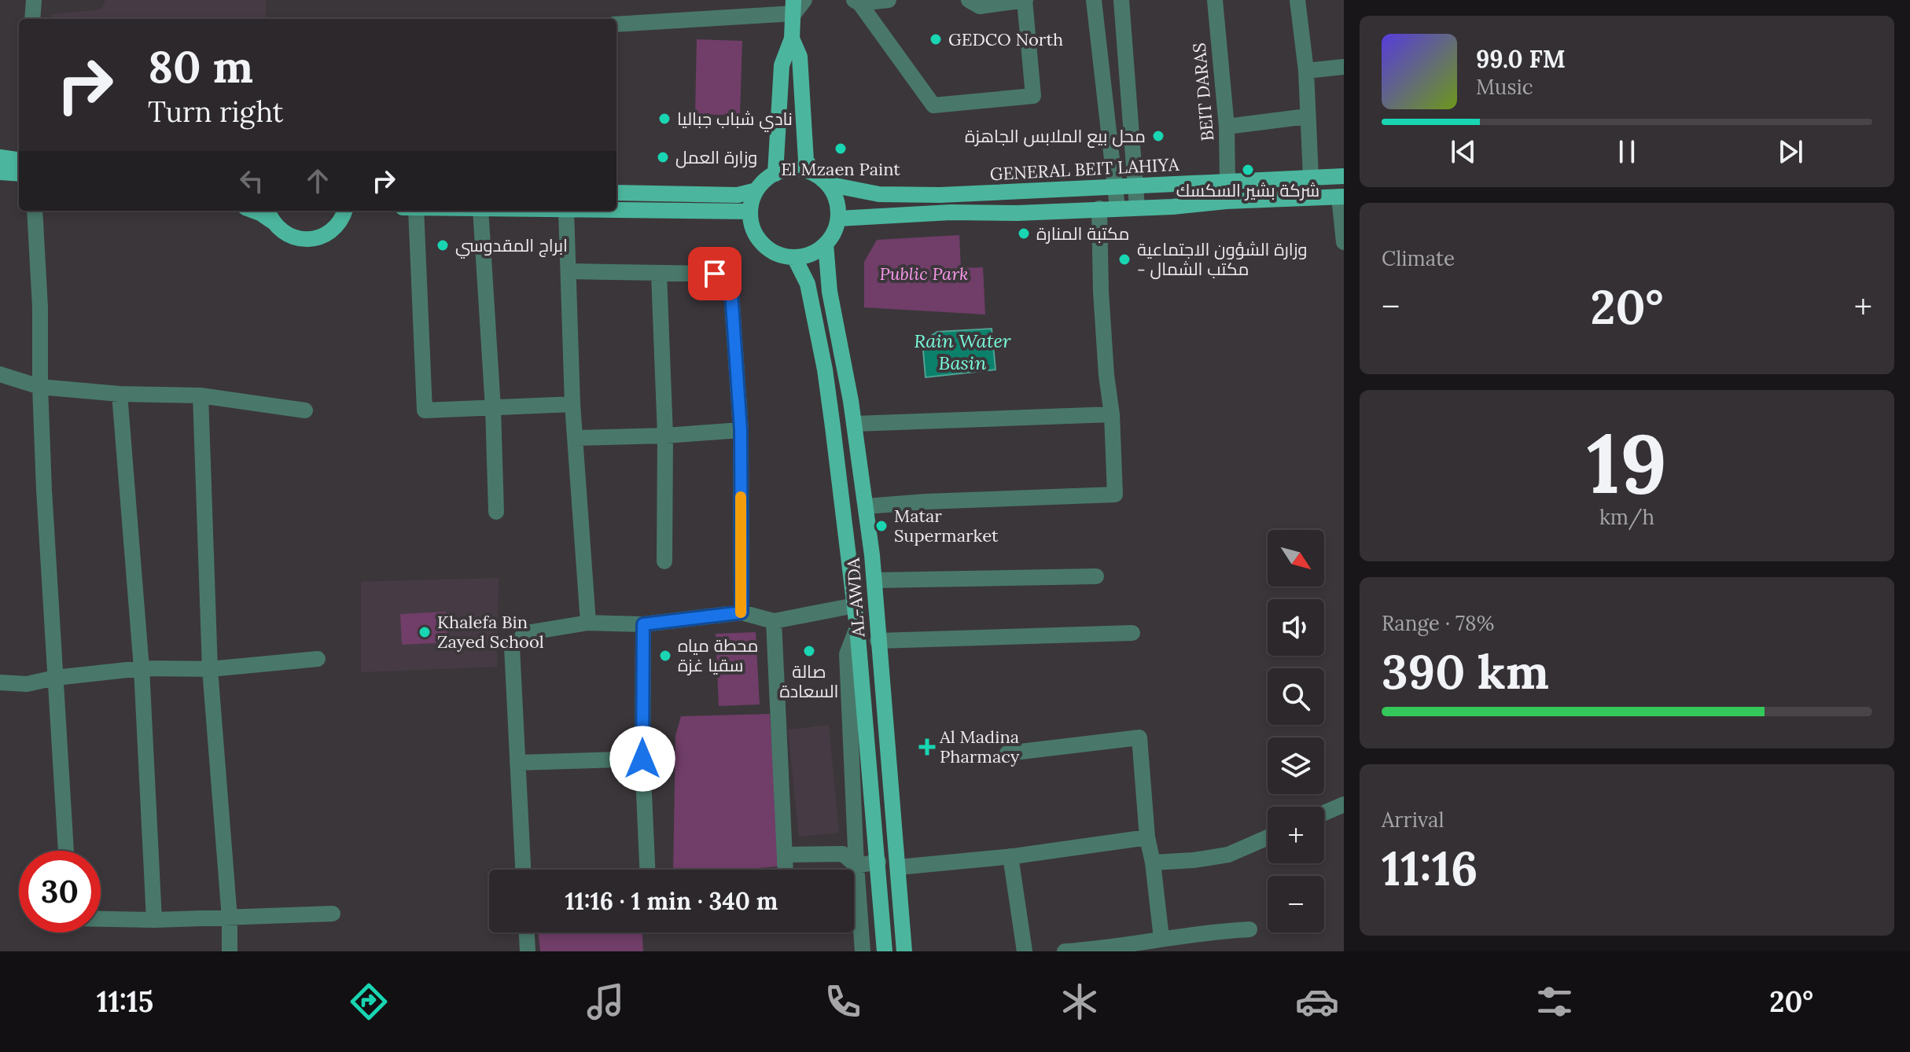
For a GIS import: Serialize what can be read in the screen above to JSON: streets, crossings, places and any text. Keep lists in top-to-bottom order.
{
  "streets": {
    "main road": ["GENERAL BEIT LAHIYA", "AL-AWDA"],
    "street": ["BEIT DARAS"]
  },
  "crossings": [
    ["BEIT DARAS", "GENERAL BEIT LAHIYA"],
    ["GENERAL BEIT LAHIYA", "AL-AWDA"]
  ],
  "water": ["Rain Water Basin"],
  "parks": ["Public Park"],
  "places": {
    "other": [
      "GEDCO North",
      "نادي شباب جباليا",
      "محل بيع الملابس الجاهزة",
      "El Mzaen Paint",
      "وزارة العمل",
      "شركة بشير السكسك",
      "مكتبة المنارة",
      "ابراج المقدوسي",
      "وزارة الشؤون الاجتماعية - مكتب الشمال",
      "Matar Supermarket",
      "Khalefa Bin Zayed School",
      "صالة السعادة",
      "محطة مياه سقيا غزة"
    ],
    "health": ["Al Madina Pharmacy"]
  },
  "north": "bottom right",
  "page": {
    "turn": ["80 m", "Turn right"],
    "song": ["99.0 FM", "Music"],
    "tile": [
      "Climate",
      ["19", "km/h"],
      ["Range · 78%", "390 km"],
      ["Arrival", "11:16"]
    ],
    "heat": ["−", "20°", "+"],
    "map_buttons": ["+", "−"],
    "limit": "30",
    "trip": "11:16 · 1 min · 340 m",
    "tabs": ["11:15", "20°"]
  }
}
